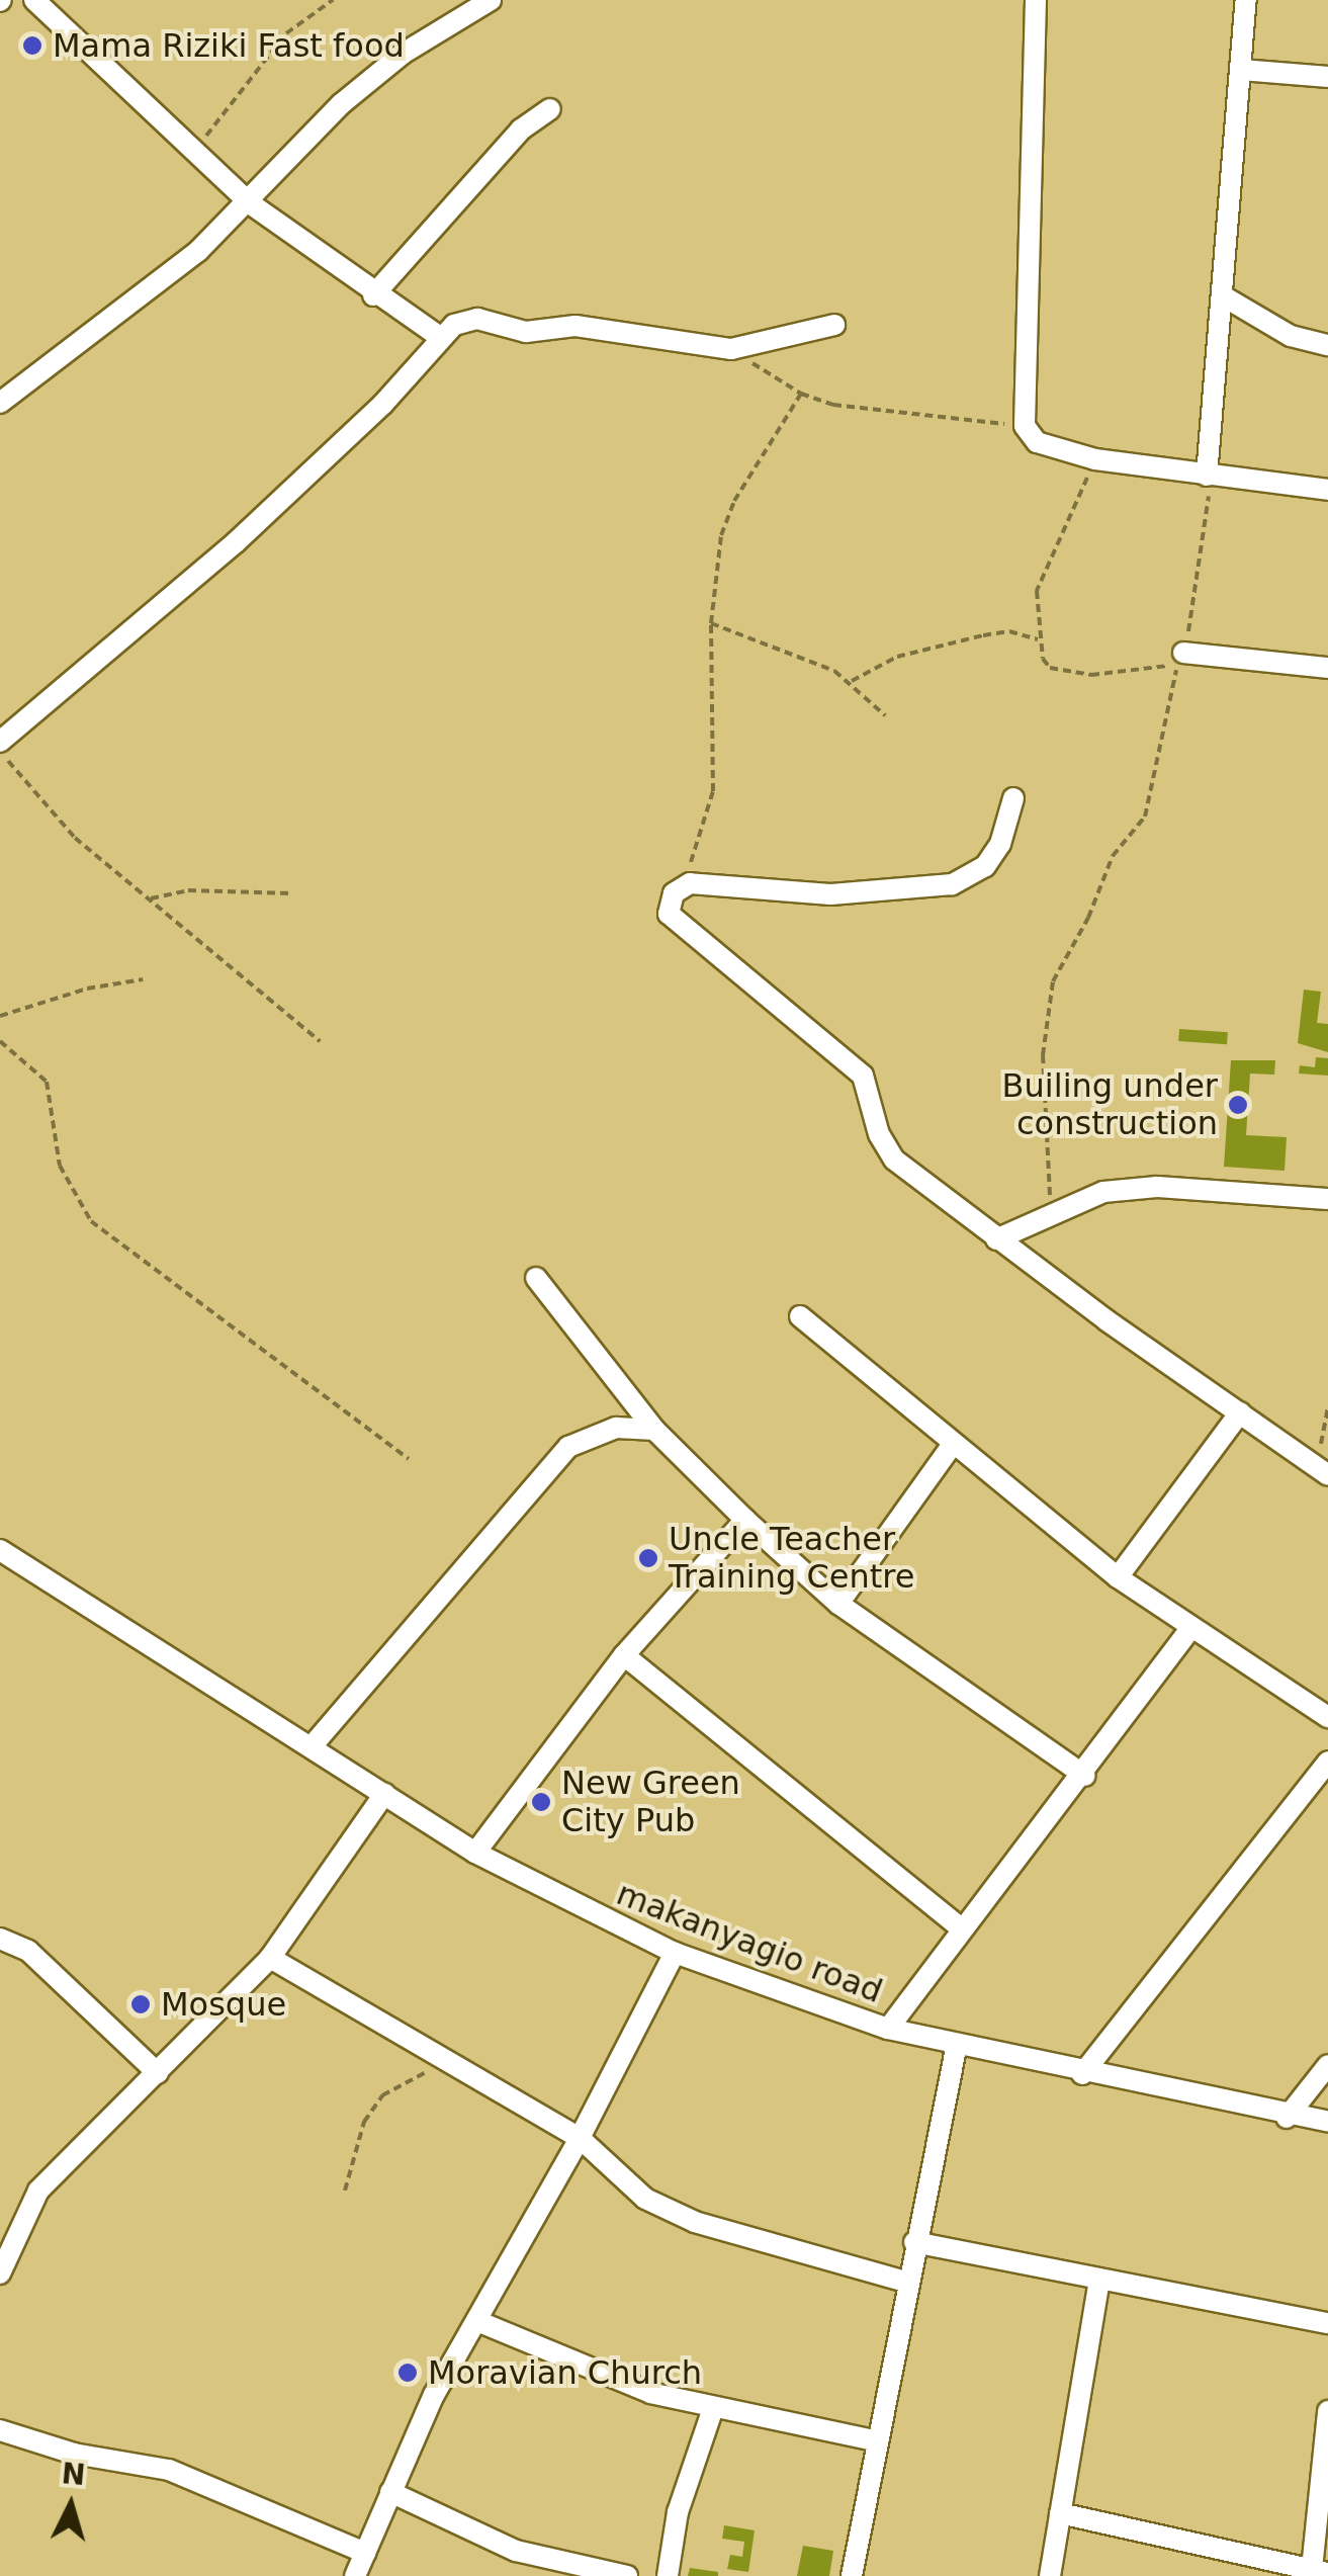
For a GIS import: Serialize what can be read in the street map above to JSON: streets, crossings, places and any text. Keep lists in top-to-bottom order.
{
  "streets": {
    "street": ["makanyagio road"]
  },
  "places": [
    "Mama Riziki Fast food",
    "Builing under construction",
    "Uncle Teacher Training Centre",
    "New Green City Pub",
    "Mosque",
    "Moravian Church"
  ],
  "north": "top"
}
